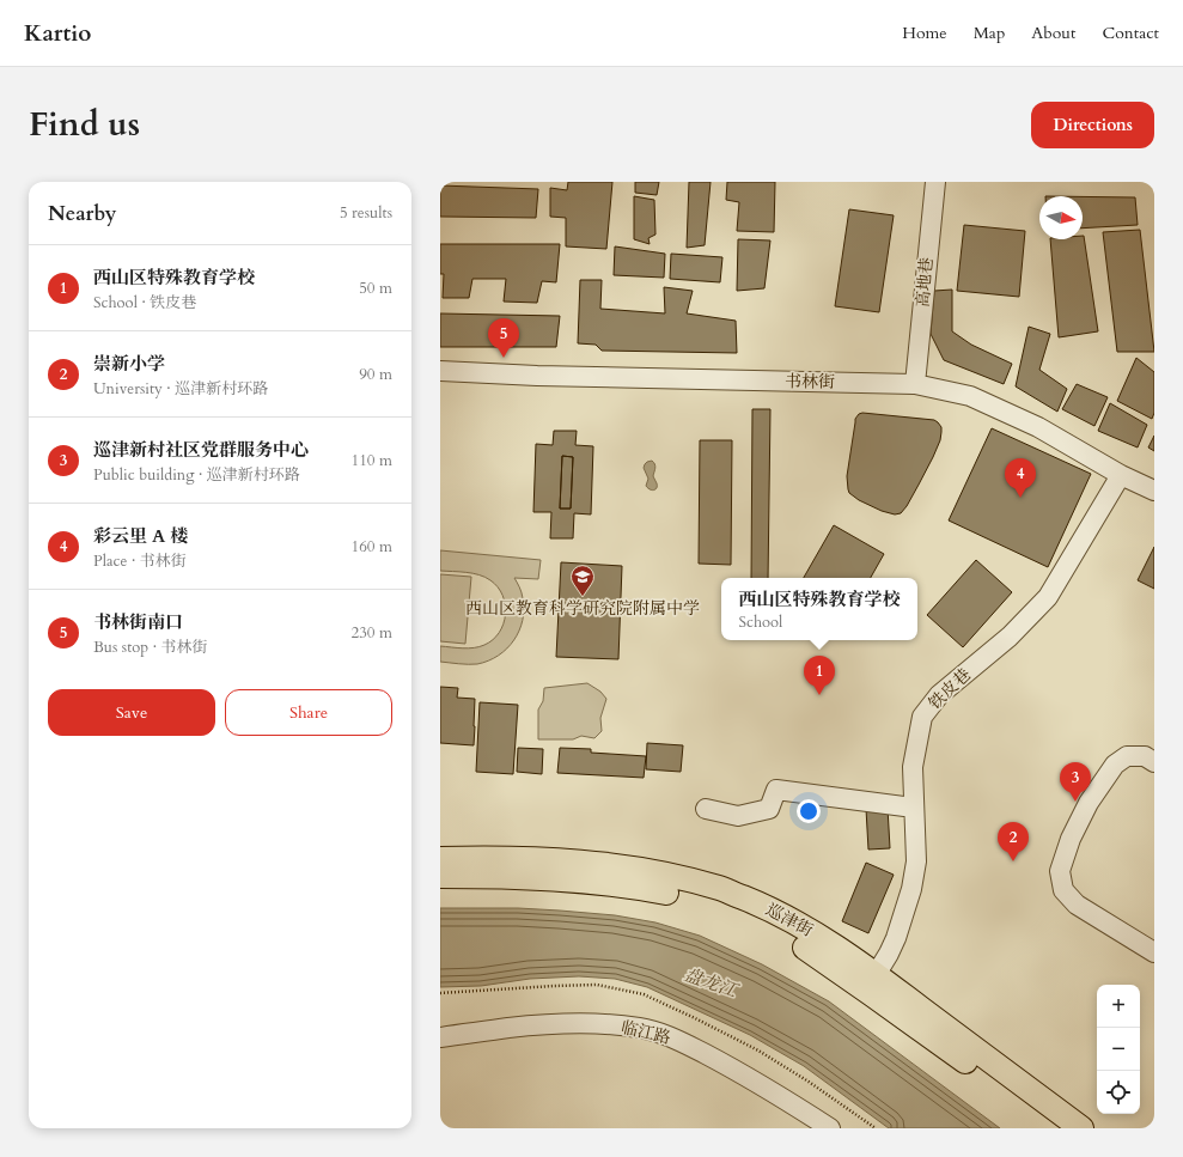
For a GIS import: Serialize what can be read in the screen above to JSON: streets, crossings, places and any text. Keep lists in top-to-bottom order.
{
  "streets": {
    "main road": ["巡津街"],
    "street": [
      "高地巷",
      "书林街",
      "铁皮巷",
      "临江路"
    ]
  },
  "crossings": [
    ["高地巷", "书林街"],
    ["书林街", "铁皮巷"],
    ["铁皮巷", "巡津街"]
  ],
  "water": ["盘龙江"],
  "places": {
    "school or university": ["西山区教育科学研究院附属中学"]
  },
  "north": "right",
  "page": {
    "header": "Kartio",
    "nav": [
      "Home",
      "Map",
      "About",
      "Contact"
    ],
    "title": "Find us",
    "buttons": [
      "Directions",
      ["Save", "Share"]
    ],
    "heading": ["Nearby", "5 results"],
    "list": [
      {
        "mark": "1",
        "name": "西山区特殊教育学校",
        "note": "School · 铁皮巷",
        "value": "50 m"
      },
      {
        "mark": "2",
        "name": "崇新小学",
        "note": "University · 巡津新村环路",
        "value": "90 m"
      },
      {
        "mark": "3",
        "name": "巡津新村社区党群服务中心",
        "note": "Public building · 巡津新村环路",
        "value": "110 m"
      },
      {
        "mark": "4",
        "name": "彩云里 A 楼",
        "note": "Place · 书林街",
        "value": "160 m"
      },
      {
        "mark": "5",
        "name": "书林街南口",
        "note": "Bus stop · 书林街",
        "value": "230 m"
      }
    ],
    "pins": [
      "5",
      "4",
      "1",
      "3",
      "2"
    ],
    "popup": ["西山区特殊教育学校", "School"],
    "map_buttons": ["+", "−"]
  }
}
